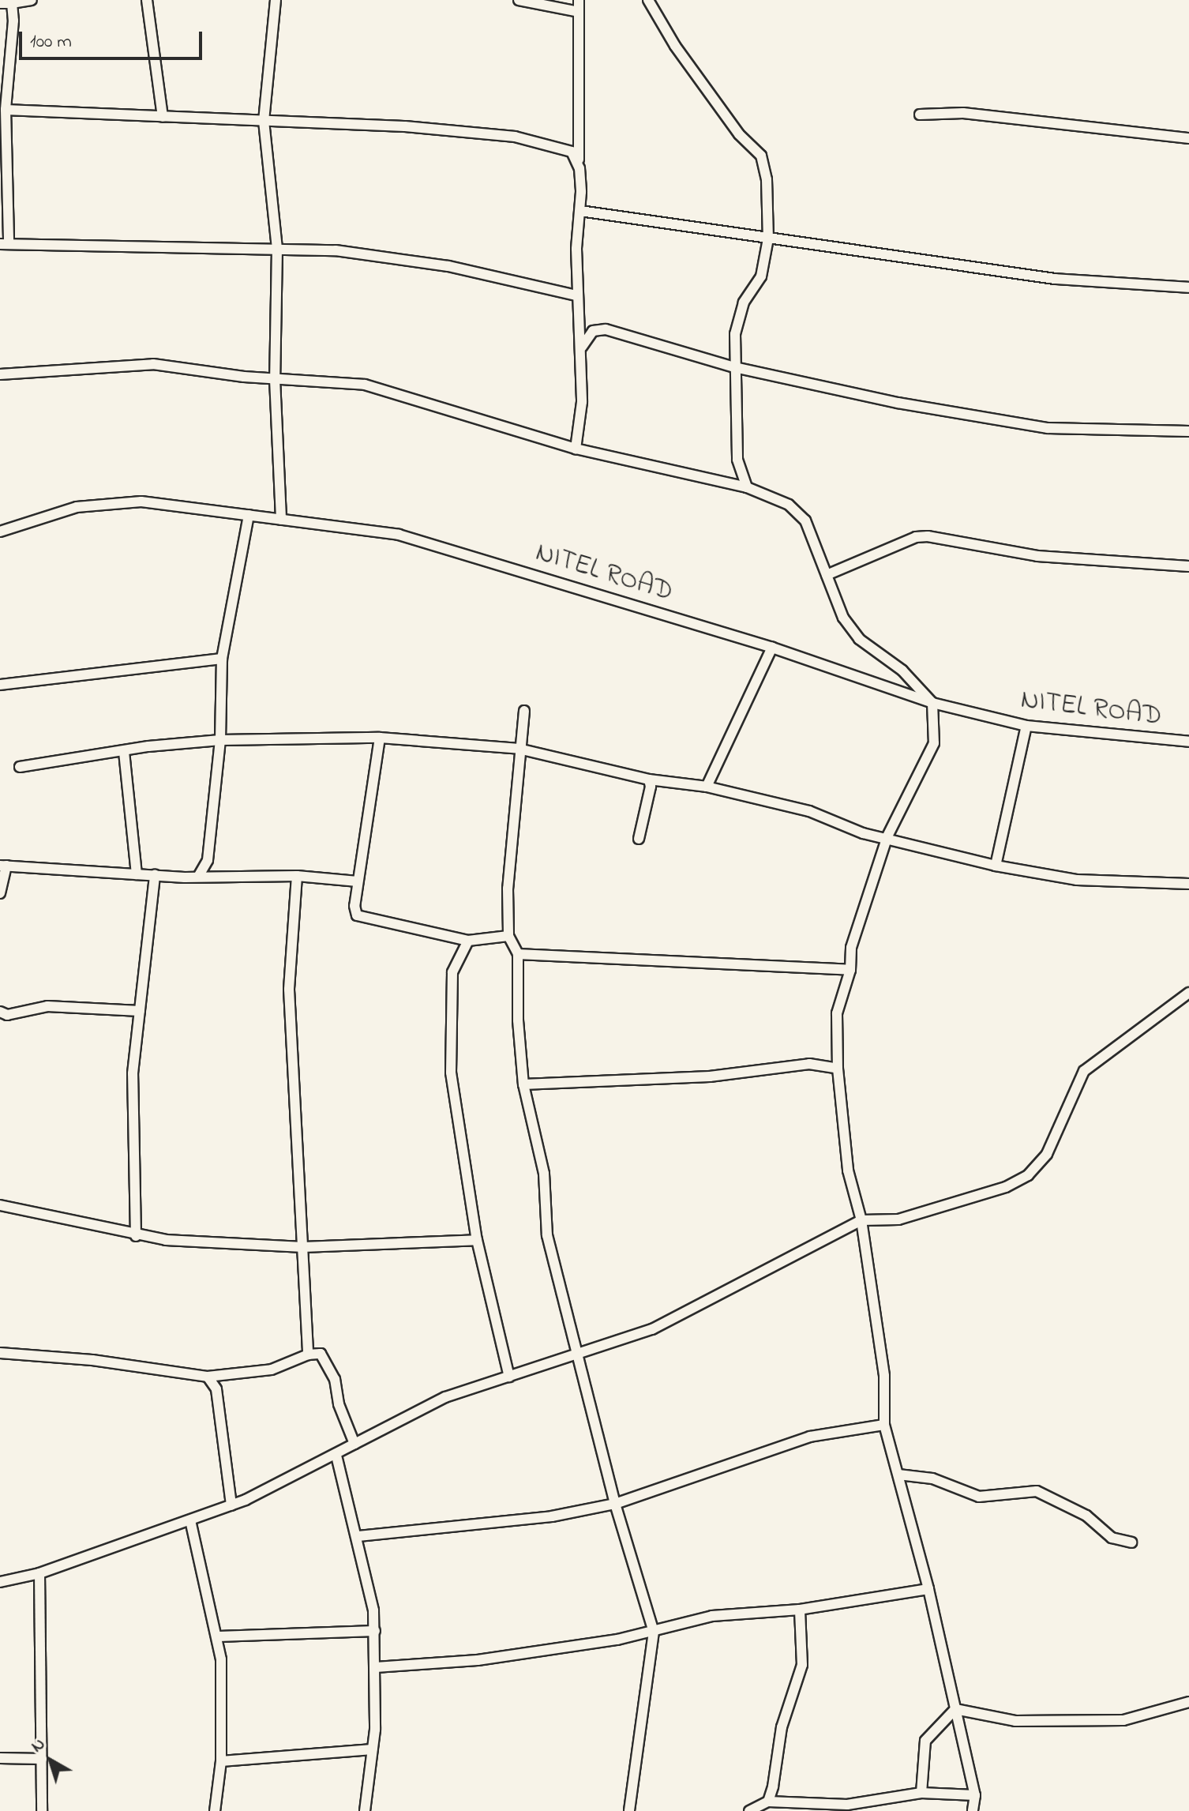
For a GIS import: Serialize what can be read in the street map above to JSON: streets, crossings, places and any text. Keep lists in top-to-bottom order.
{
  "streets": {
    "street": ["NITEL ROAD"]
  },
  "scale_bar": "100 m",
  "north": "top left"
}
